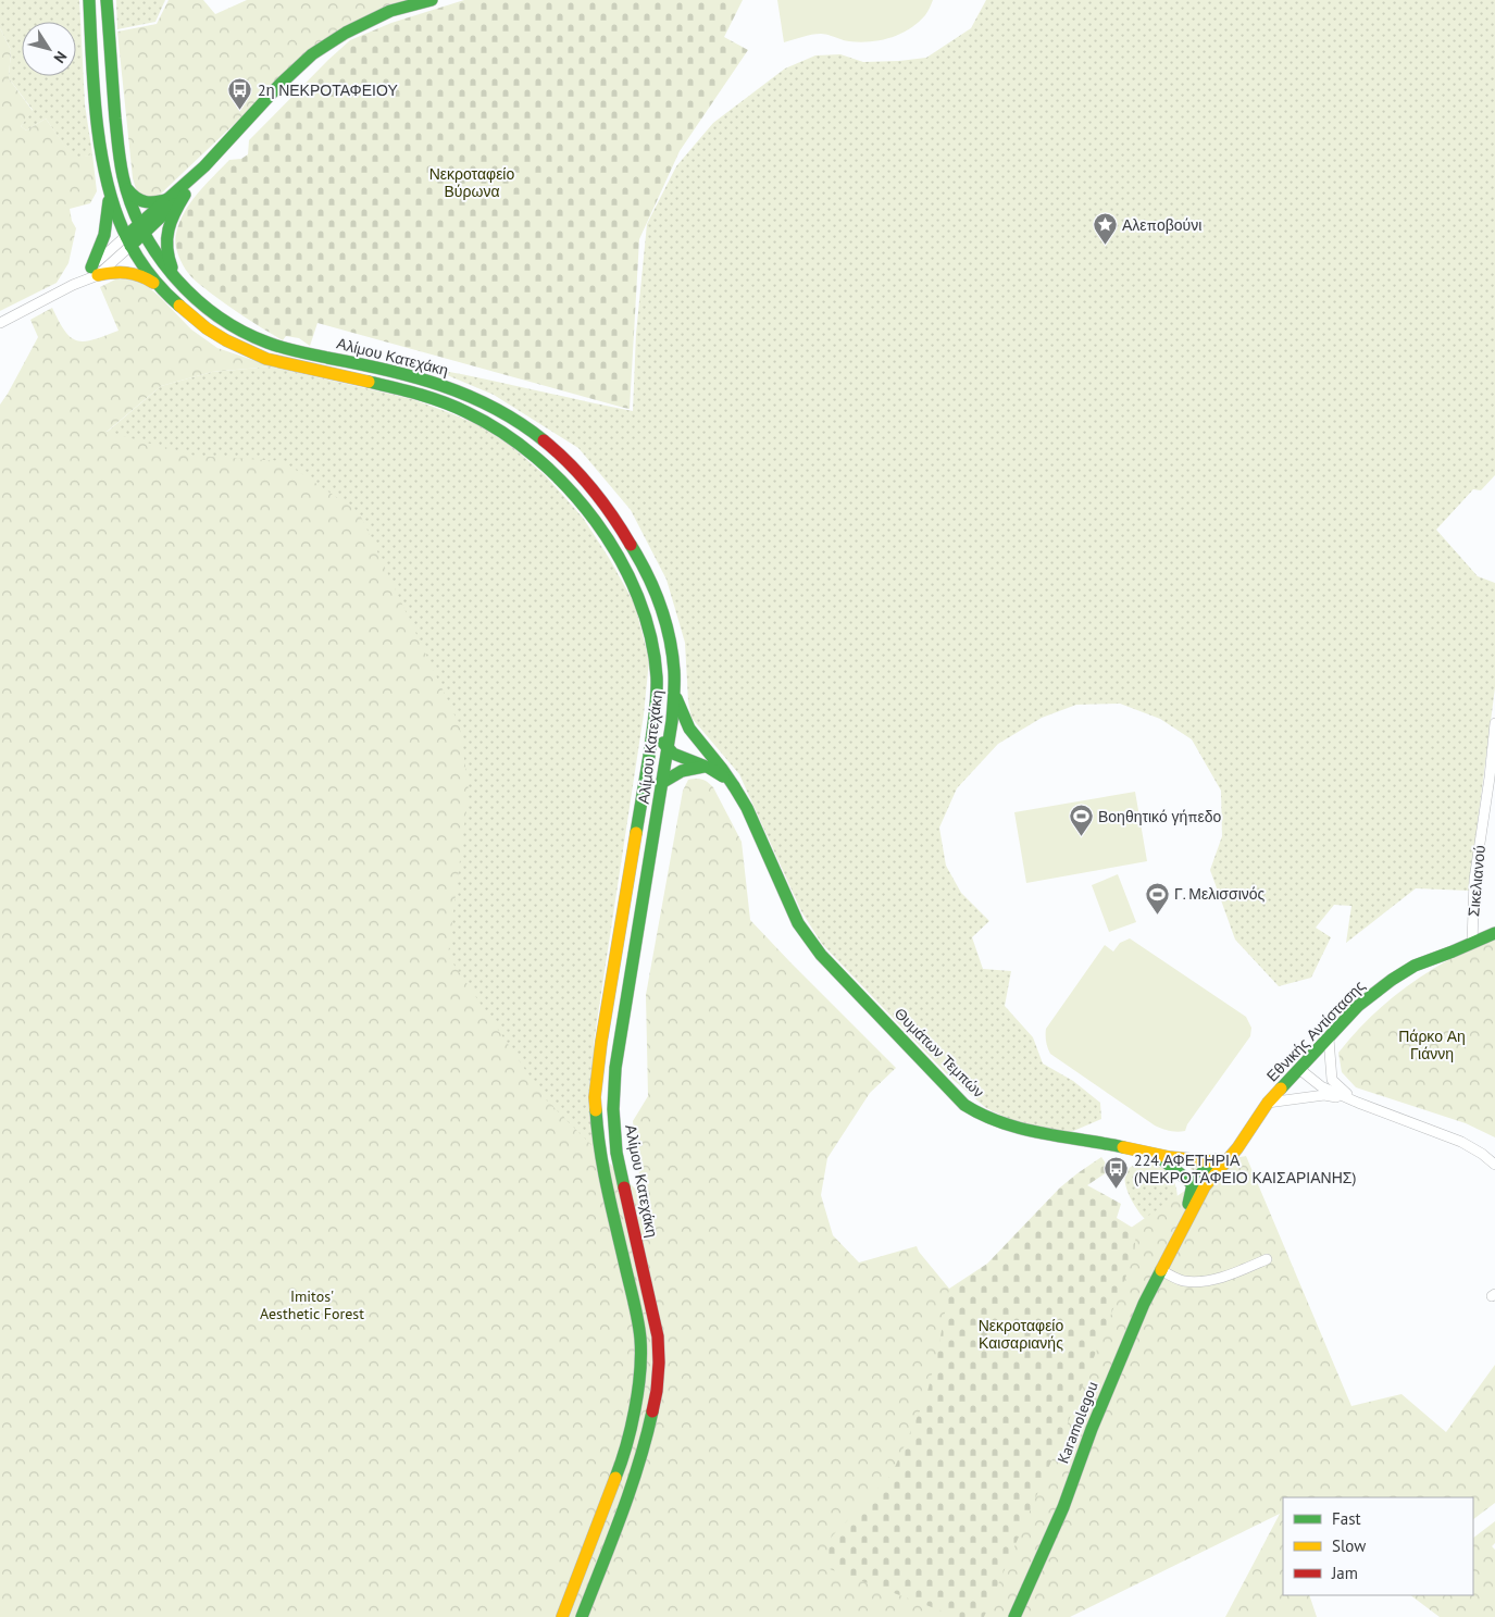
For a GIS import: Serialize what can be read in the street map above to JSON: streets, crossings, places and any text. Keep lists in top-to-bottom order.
{
  "streets": {
    "main road": [
      "Αλίμου Κατεχάκη",
      "Εθνικής Αντίστασης",
      "Θυμάτων Τεμπών",
      "Karamolegou"
    ],
    "street": ["Σικελιανού"]
  },
  "crossings": [
    ["Αλίμου Κατεχάκη", "Θυμάτων Τεμπών"],
    ["Σικελιανού", "Εθνικής Αντίστασης"],
    ["Εθνικής Αντίστασης", "Θυμάτων Τεμπών"],
    ["Εθνικής Αντίστασης", "Karamolegou"]
  ],
  "parks": [
    "Νεκροταφείο Βύρωνα",
    "Πάρκο Αη Γιάννη",
    "Imitos' Aesthetic Forest",
    "Νεκροταφείο Καισαριανής"
  ],
  "places": {
    "bus stop": ["2η ΝΕΚΡΟΤΑΦΕΙΟΥ", "224 ΑΦΕΤΗΡΙΑ (ΝΕΚΡΟΤΑΦΕΙΟ ΚΑΙΣΑΡΙΑΝΗΣ)"],
    "place": ["Αλεποβούνι"],
    "sports": ["Βοηθητικό γήπεδο", "Γ. Μελισσινός"]
  },
  "legend": ["Fast", "Slow", "Jam"],
  "north": "bottom right"
}
